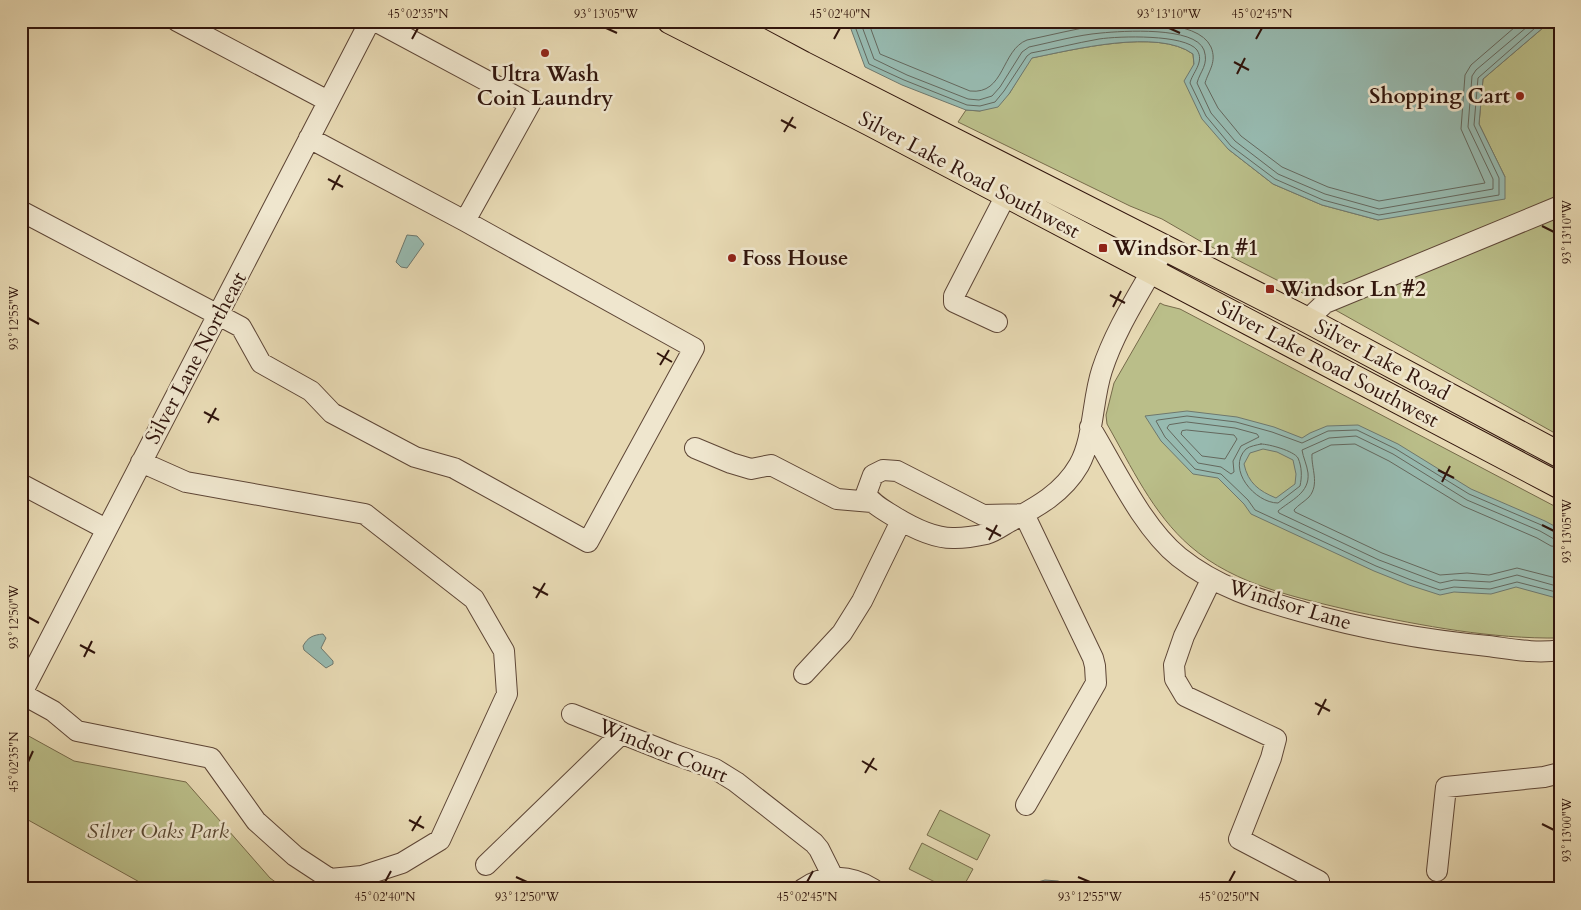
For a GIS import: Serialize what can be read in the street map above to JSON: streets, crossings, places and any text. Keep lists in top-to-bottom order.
{
  "streets": {
    "main road": ["Silver Lake Road Southwest", "Silver Lake Road"],
    "street": ["Silver Lane Northeast", "Windsor Lane", "Windsor Court"]
  },
  "parks": ["Silver Oaks Park"],
  "places": {
    "other": ["Ultra Wash Coin Laundry", "Shopping Cart", "Foss House"],
    "transit": ["Windsor Ln #1", "Windsor Ln #2"]
  },
  "coordinates": [
    "45°02'35\"N",
    "93°13'05\"W",
    "45°02'40\"N",
    "93°13'10\"W",
    "45°02'45\"N",
    "93°12'55\"W",
    "93°12'50\"W",
    "93°13'00\"W",
    "45°02'50\"N"
  ]
}
